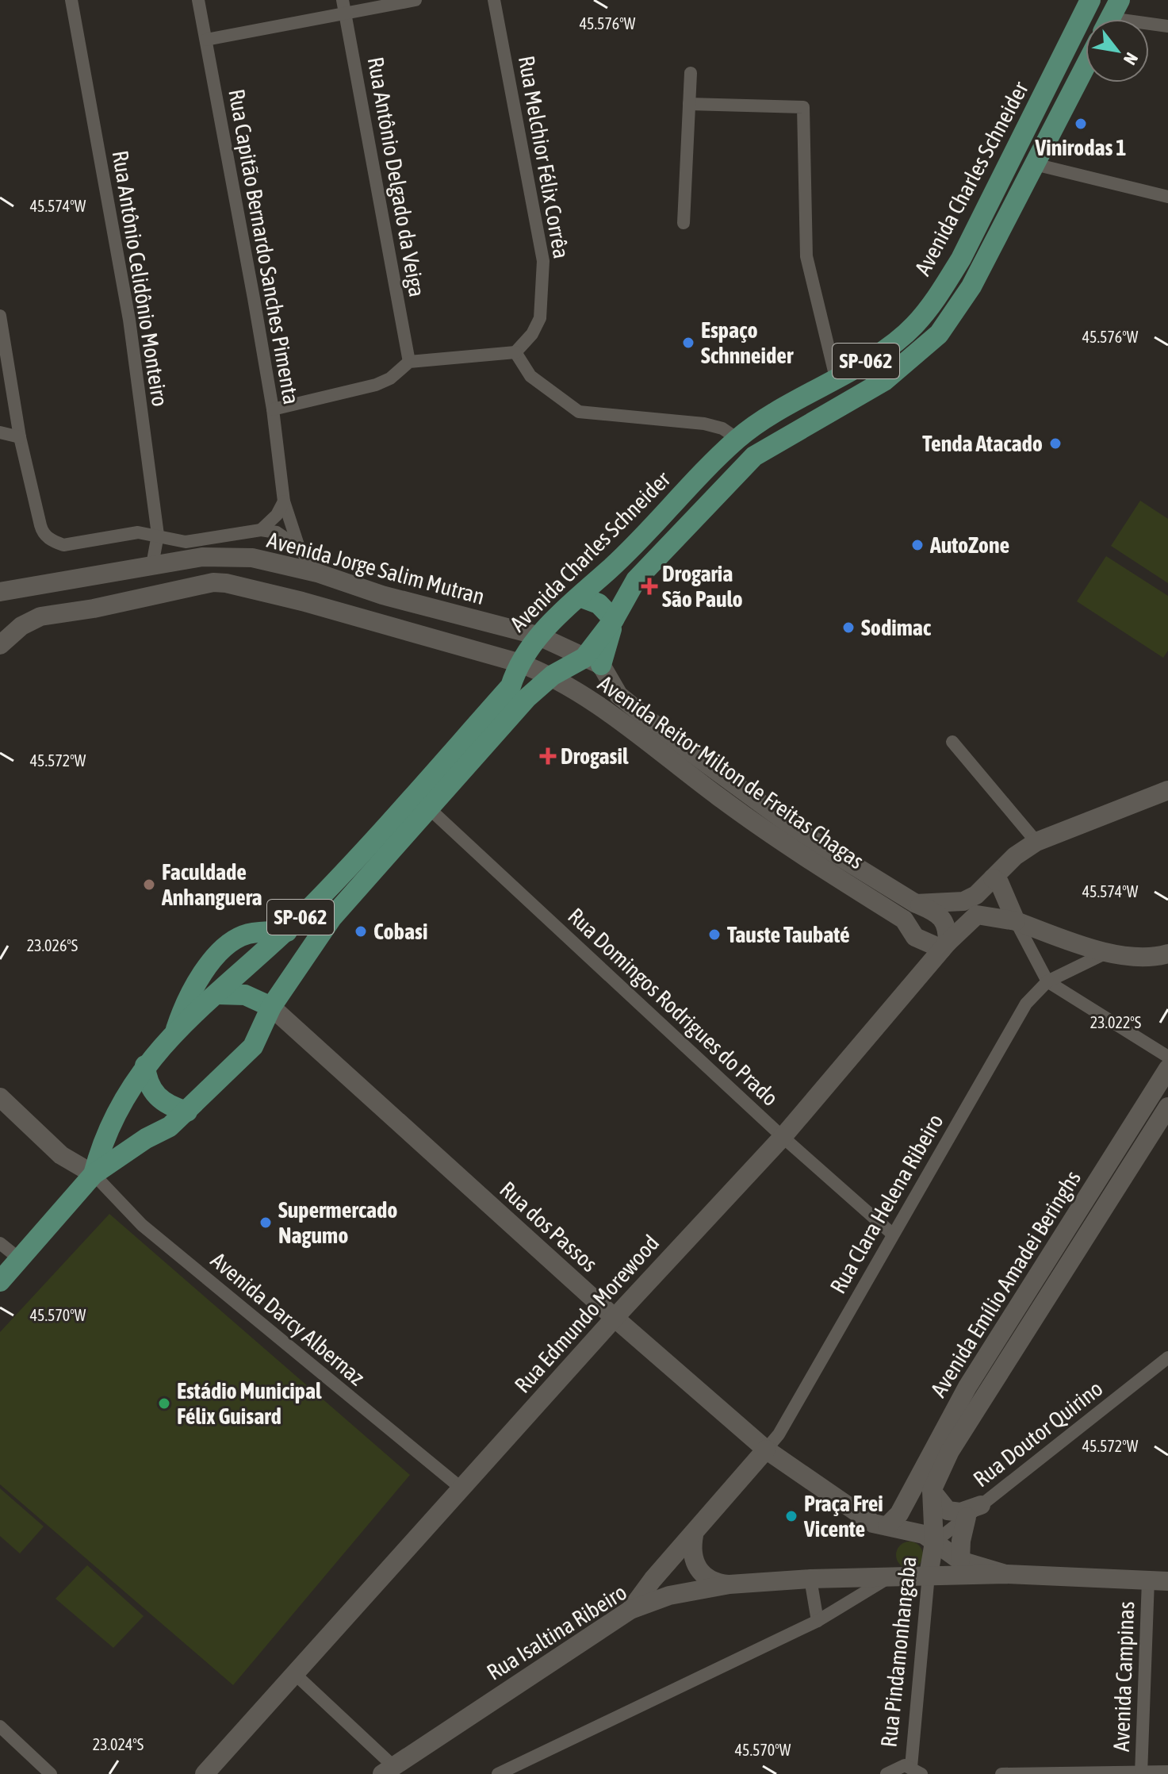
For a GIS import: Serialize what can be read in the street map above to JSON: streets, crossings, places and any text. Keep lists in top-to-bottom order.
{
  "streets": {
    "main road": ["Avenida Charles Schneider", "SP-062"],
    "street": [
      "Rua Melchior Félix Corrêa",
      "Rua Antônio Delgado da Veiga",
      "Rua Capitão Bernardo Sanches Pimenta",
      "Rua Antônio Celidônio Monteiro",
      "Avenida Jorge Salim Mutran",
      "Avenida Reitor Milton de Freitas Chagas",
      "Rua Domingos Rodrigues do Prado",
      "Rua Clara Helena Ribeiro",
      "Rua dos Passos",
      "Avenida Emílio Amadei Beringhs",
      "Rua Edmundo Morewood",
      "Avenida Darcy Albernaz",
      "Rua Doutor Quirino",
      "Rua Isaltina Ribeiro",
      "Rua Pindamonhangaba",
      "Avenida Campinas"
    ]
  },
  "crossings": [
    ["Avenida Charles Schneider", "SP-062"],
    ["Avenida Charles Schneider", "Avenida Jorge Salim Mutran"],
    ["Avenida Charles Schneider", "Avenida Reitor Milton de Freitas Chagas"],
    ["Avenida Charles Schneider", "Rua Domingos Rodrigues do Prado"],
    ["Avenida Charles Schneider", "Rua dos Passos"],
    ["Avenida Charles Schneider", "Avenida Darcy Albernaz"],
    ["Rua Capitão Bernardo Sanches Pimenta", "Avenida Jorge Salim Mutran"],
    ["Rua Antônio Celidônio Monteiro", "Avenida Jorge Salim Mutran"],
    ["Avenida Jorge Salim Mutran", "Avenida Reitor Milton de Freitas Chagas"],
    ["Avenida Reitor Milton de Freitas Chagas", "Rua Edmundo Morewood"],
    ["Rua Domingos Rodrigues do Prado", "Rua Clara Helena Ribeiro"],
    ["Rua Domingos Rodrigues do Prado", "Rua Edmundo Morewood"],
    ["Rua Clara Helena Ribeiro", "Rua dos Passos"],
    ["Rua dos Passos", "Avenida Emílio Amadei Beringhs"],
    ["Rua dos Passos", "Rua Edmundo Morewood"],
    ["Rua dos Passos", "Rua Doutor Quirino"],
    ["Rua dos Passos", "Rua Isaltina Ribeiro"],
    ["Rua dos Passos", "Rua Pindamonhangaba"],
    ["Rua Edmundo Morewood", "Avenida Darcy Albernaz"],
    ["Rua Doutor Quirino", "Rua Pindamonhangaba"],
    ["Rua Isaltina Ribeiro", "Rua Pindamonhangaba"]
  ],
  "places": {
    "other": [
      "Vinirodas 1",
      "Espaço Schnneider",
      "Tenda Atacado",
      "AutoZone",
      "Sodimac",
      "Faculdade Anhanguera",
      "Cobasi",
      "Tauste Taubaté",
      "Supermercado Nagumo",
      "Estádio Municipal Félix Guisard",
      "Praça Frei Vicente"
    ],
    "health": ["Drogaria São Paulo", "Drogasil"]
  },
  "north": "bottom right",
  "coordinates": [
    "45.576°W",
    "45.574°W",
    "45.572°W",
    "23.026°S",
    "23.022°S",
    "45.570°W",
    "23.024°S"
  ]
}
